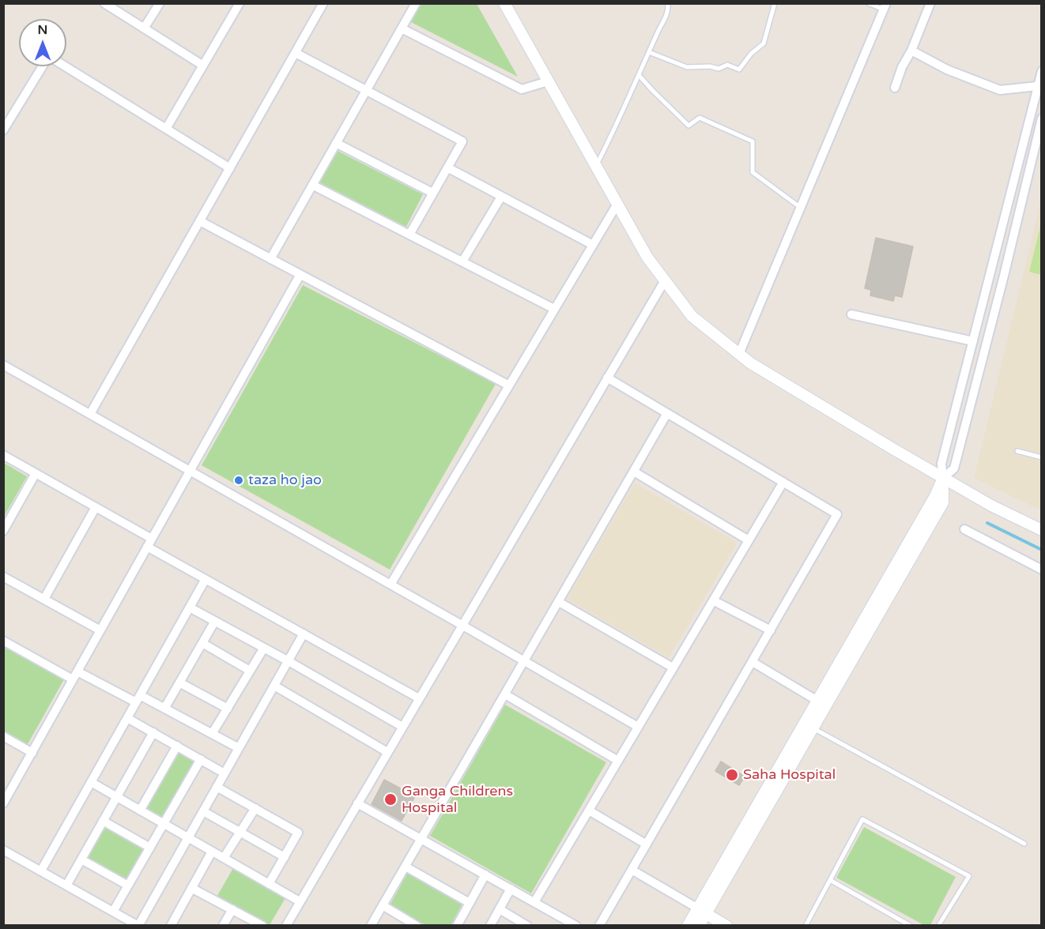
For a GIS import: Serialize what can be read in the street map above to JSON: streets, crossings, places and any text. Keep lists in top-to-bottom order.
{
  "places": ["taza ho jao", "Saha Hospital", "Ganga Childrens Hospital"],
  "north": "top"
}
